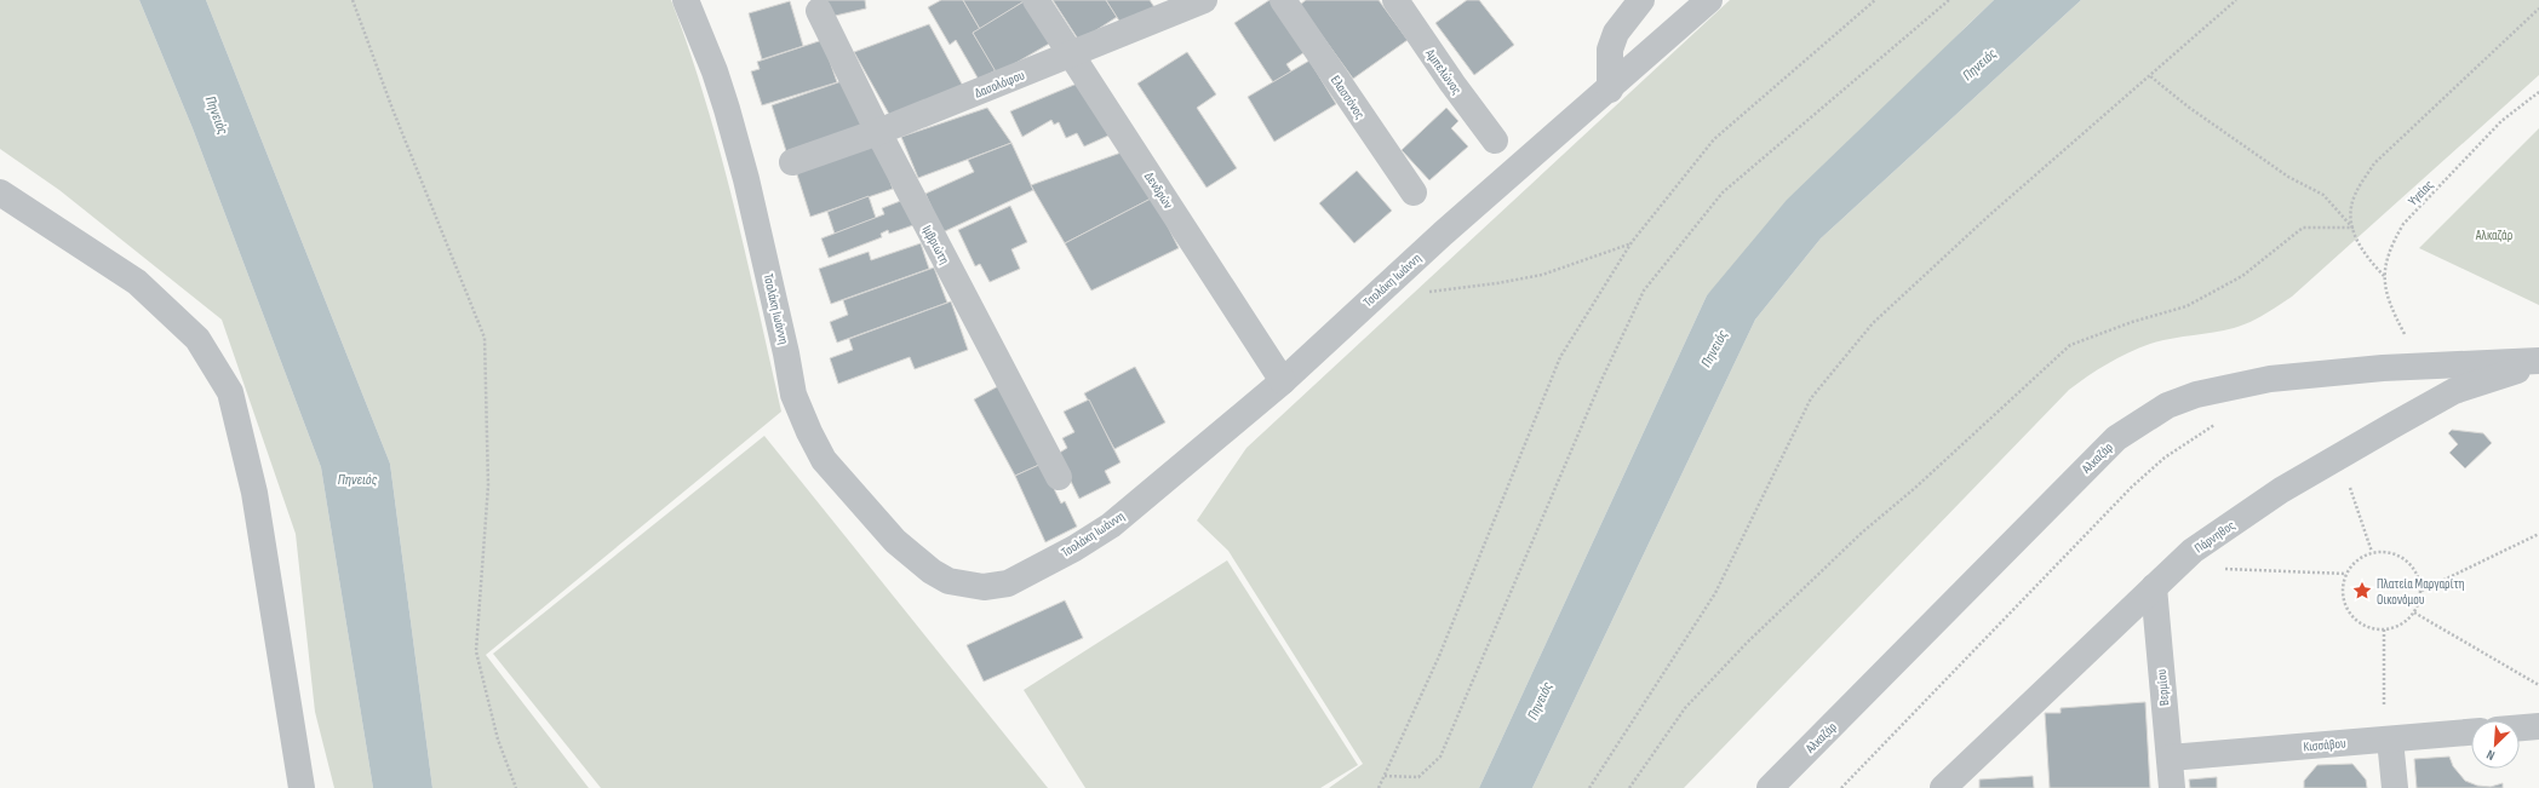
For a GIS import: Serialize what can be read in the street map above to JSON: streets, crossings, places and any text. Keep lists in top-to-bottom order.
{
  "streets": {
    "street": [
      "Αμπελώνος",
      "Δασολόφου",
      "Ελασσόνος",
      "Δενδρών",
      "Ιμβριώτη",
      "Τσολάκη Ιωάννη",
      "Αλκαζάρ",
      "Πάρνηθος",
      "Βερμίου",
      "Κισσάβου"
    ],
    "path": ["Υγείας"]
  },
  "crossings": [
    ["Δασολόφου", "Δενδρών"],
    ["Δασολόφου", "Ιμβριώτη"],
    ["Δενδρών", "Τσολάκη Ιωάννη"],
    ["Πάρνηθος", "Βερμίου"],
    ["Βερμίου", "Κισσάβου"]
  ],
  "water": ["Πηνειός"],
  "parks": ["Αλκαζάρ"],
  "places": {
    "place": ["Πλατεία Μαργαρίτη Οικονόμου"]
  },
  "north": "bottom left"
}
